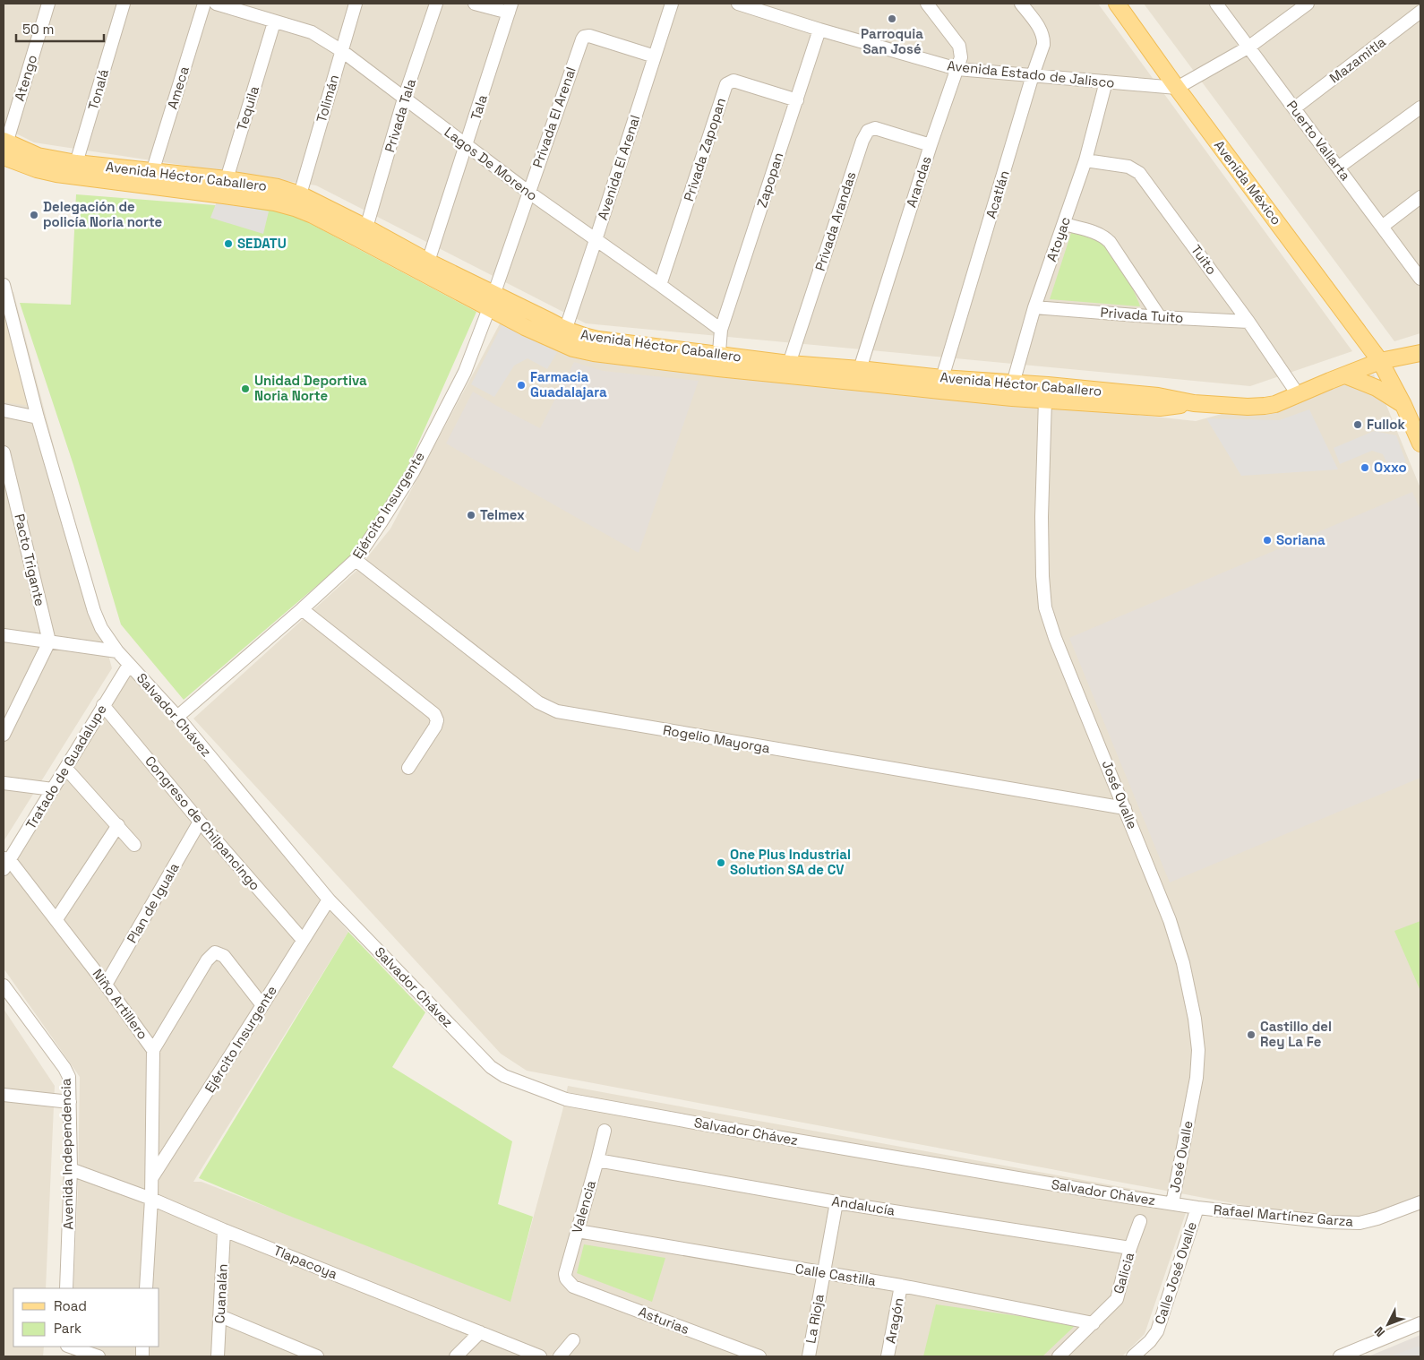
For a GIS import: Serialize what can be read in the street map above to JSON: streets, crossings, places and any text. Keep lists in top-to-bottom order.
{
  "streets": {
    "main road": ["Avenida Héctor Caballero", "Avenida México"],
    "street": [
      "Mazamitla",
      "Avenida Estado de Jalisco",
      "Atengo",
      "Ameca",
      "Tonalá",
      "Tolimán",
      "Tala",
      "Tequila",
      "Privada Tala",
      "Privada El Arenal",
      "Puerto Vallarta",
      "Privada Zapopan",
      "Lagos De Moreno",
      "Avenida El Arenal",
      "Zapopan",
      "Arandas",
      "Acatlán",
      "Privada Arandas",
      "Atoyac",
      "Tuito",
      "Privada Tuito",
      "Ejército Insurgente",
      "Pacto Trigante",
      "Salvador Chávez",
      "Rogelio Mayorga",
      "Tratado de Guadalupe",
      "José Ovalle",
      "Congreso de Chilpancingo",
      "Plan de Iguala",
      "Niño Artillero",
      "Avenida Independencia",
      "Andalucía",
      "Valencia",
      "Rafael Martínez Garza",
      "Tlapacoya",
      "Galicia",
      "Calle José Ovalle",
      "Calle Castilla",
      "Cuanalán",
      "La Rioja",
      "Asturias",
      "Aragón"
    ]
  },
  "crossings": [
    ["Mazamitla", "Puerto Vallarta"],
    ["Avenida Estado de Jalisco", "Zapopan"],
    ["Avenida Estado de Jalisco", "Arandas"],
    ["Avenida Estado de Jalisco", "Avenida México"],
    ["Avenida Estado de Jalisco", "Acatlán"],
    ["Avenida Estado de Jalisco", "Atoyac"],
    ["Atengo", "Avenida Héctor Caballero"],
    ["Ameca", "Avenida Héctor Caballero"],
    ["Tonalá", "Avenida Héctor Caballero"],
    ["Tolimán", "Lagos De Moreno"],
    ["Tolimán", "Avenida Héctor Caballero"],
    ["Tala", "Lagos De Moreno"],
    ["Tala", "Avenida Héctor Caballero"],
    ["Tequila", "Lagos De Moreno"],
    ["Tequila", "Avenida Héctor Caballero"],
    ["Privada Tala", "Lagos De Moreno"],
    ["Privada Tala", "Avenida Héctor Caballero"],
    ["Privada El Arenal", "Lagos De Moreno"],
    ["Privada El Arenal", "Avenida El Arenal"],
    ["Privada El Arenal", "Avenida Héctor Caballero"],
    ["Privada El Arenal", "Ejército Insurgente"],
    ["Privada Zapopan", "Lagos De Moreno"],
    ["Privada Zapopan", "Zapopan"],
    ["Lagos De Moreno", "Avenida El Arenal"],
    ["Lagos De Moreno", "Zapopan"],
    ["Avenida El Arenal", "Avenida Héctor Caballero"],
    ["Avenida Héctor Caballero", "Arandas"],
    ["Avenida Héctor Caballero", "Avenida México"],
    ["Avenida Héctor Caballero", "Acatlán"],
    ["Avenida Héctor Caballero", "Privada Arandas"],
    ["Avenida Héctor Caballero", "Atoyac"],
    ["Avenida Héctor Caballero", "Tuito"],
    ["Avenida Héctor Caballero", "Ejército Insurgente"],
    ["Avenida Héctor Caballero", "José Ovalle"],
    ["Arandas", "Privada Arandas"],
    ["Atoyac", "Tuito"],
    ["Atoyac", "Privada Tuito"],
    ["Tuito", "Privada Tuito"],
    ["Ejército Insurgente", "Salvador Chávez"],
    ["Ejército Insurgente", "Rogelio Mayorga"],
    ["Ejército Insurgente", "Congreso de Chilpancingo"],
    ["Ejército Insurgente", "Niño Artillero"],
    ["Salvador Chávez", "Tratado de Guadalupe"],
    ["Salvador Chávez", "José Ovalle"],
    ["Salvador Chávez", "Rafael Martínez Garza"],
    ["Salvador Chávez", "Calle José Ovalle"],
    ["Rogelio Mayorga", "José Ovalle"],
    ["Tratado de Guadalupe", "Congreso de Chilpancingo"],
    ["Tratado de Guadalupe", "Niño Artillero"],
    ["Congreso de Chilpancingo", "Plan de Iguala"],
    ["Plan de Iguala", "Niño Artillero"],
    ["Niño Artillero", "Tlapacoya"],
    ["Avenida Independencia", "Tlapacoya"],
    ["Andalucía", "Valencia"],
    ["Andalucía", "Galicia"],
    ["Andalucía", "La Rioja"],
    ["Valencia", "Calle Castilla"],
    ["Valencia", "Asturias"],
    ["Rafael Martínez Garza", "Calle José Ovalle"],
    ["Tlapacoya", "Cuanalán"],
    ["Galicia", "Calle Castilla"],
    ["Calle Castilla", "La Rioja"],
    ["Calle Castilla", "Aragón"]
  ],
  "places": [
    "Parroquia San José",
    "Delegación de policía Noria norte",
    "SEDATU",
    "Farmacia Guadalajara",
    "Unidad Deportiva Noria Norte",
    "Fullok",
    "Oxxo",
    "Telmex",
    "Soriana",
    "One Plus Industrial Solution SA de CV",
    "Castillo del Rey La Fe"
  ],
  "legend": ["Road", "Park"],
  "scale_bar": "50 m",
  "north": "bottom left"
}
